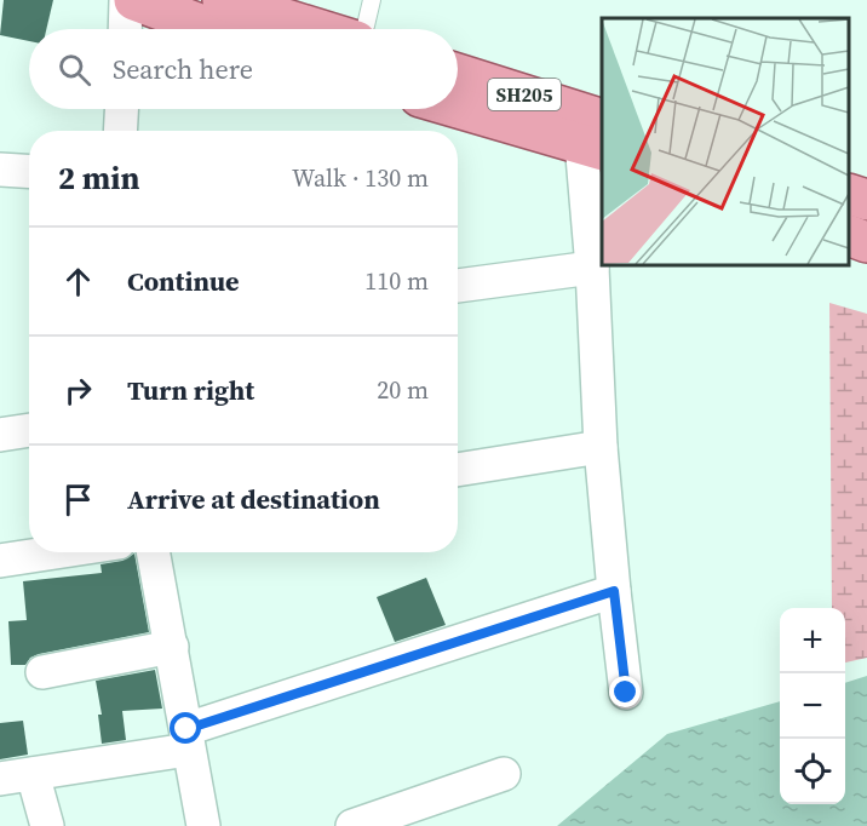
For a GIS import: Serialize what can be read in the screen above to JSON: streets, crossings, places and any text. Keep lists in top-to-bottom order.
{
  "streets": {
    "main road": ["SH205"]
  },
  "page": {
    "search": "Search here",
    "heading": ["2 min", "Walk · 130 m"],
    "list": [
      ["Continue", "110 m"],
      ["Turn right", "20 m"],
      "Arrive at destination"
    ],
    "map_buttons": ["+", "−"]
  }
}
